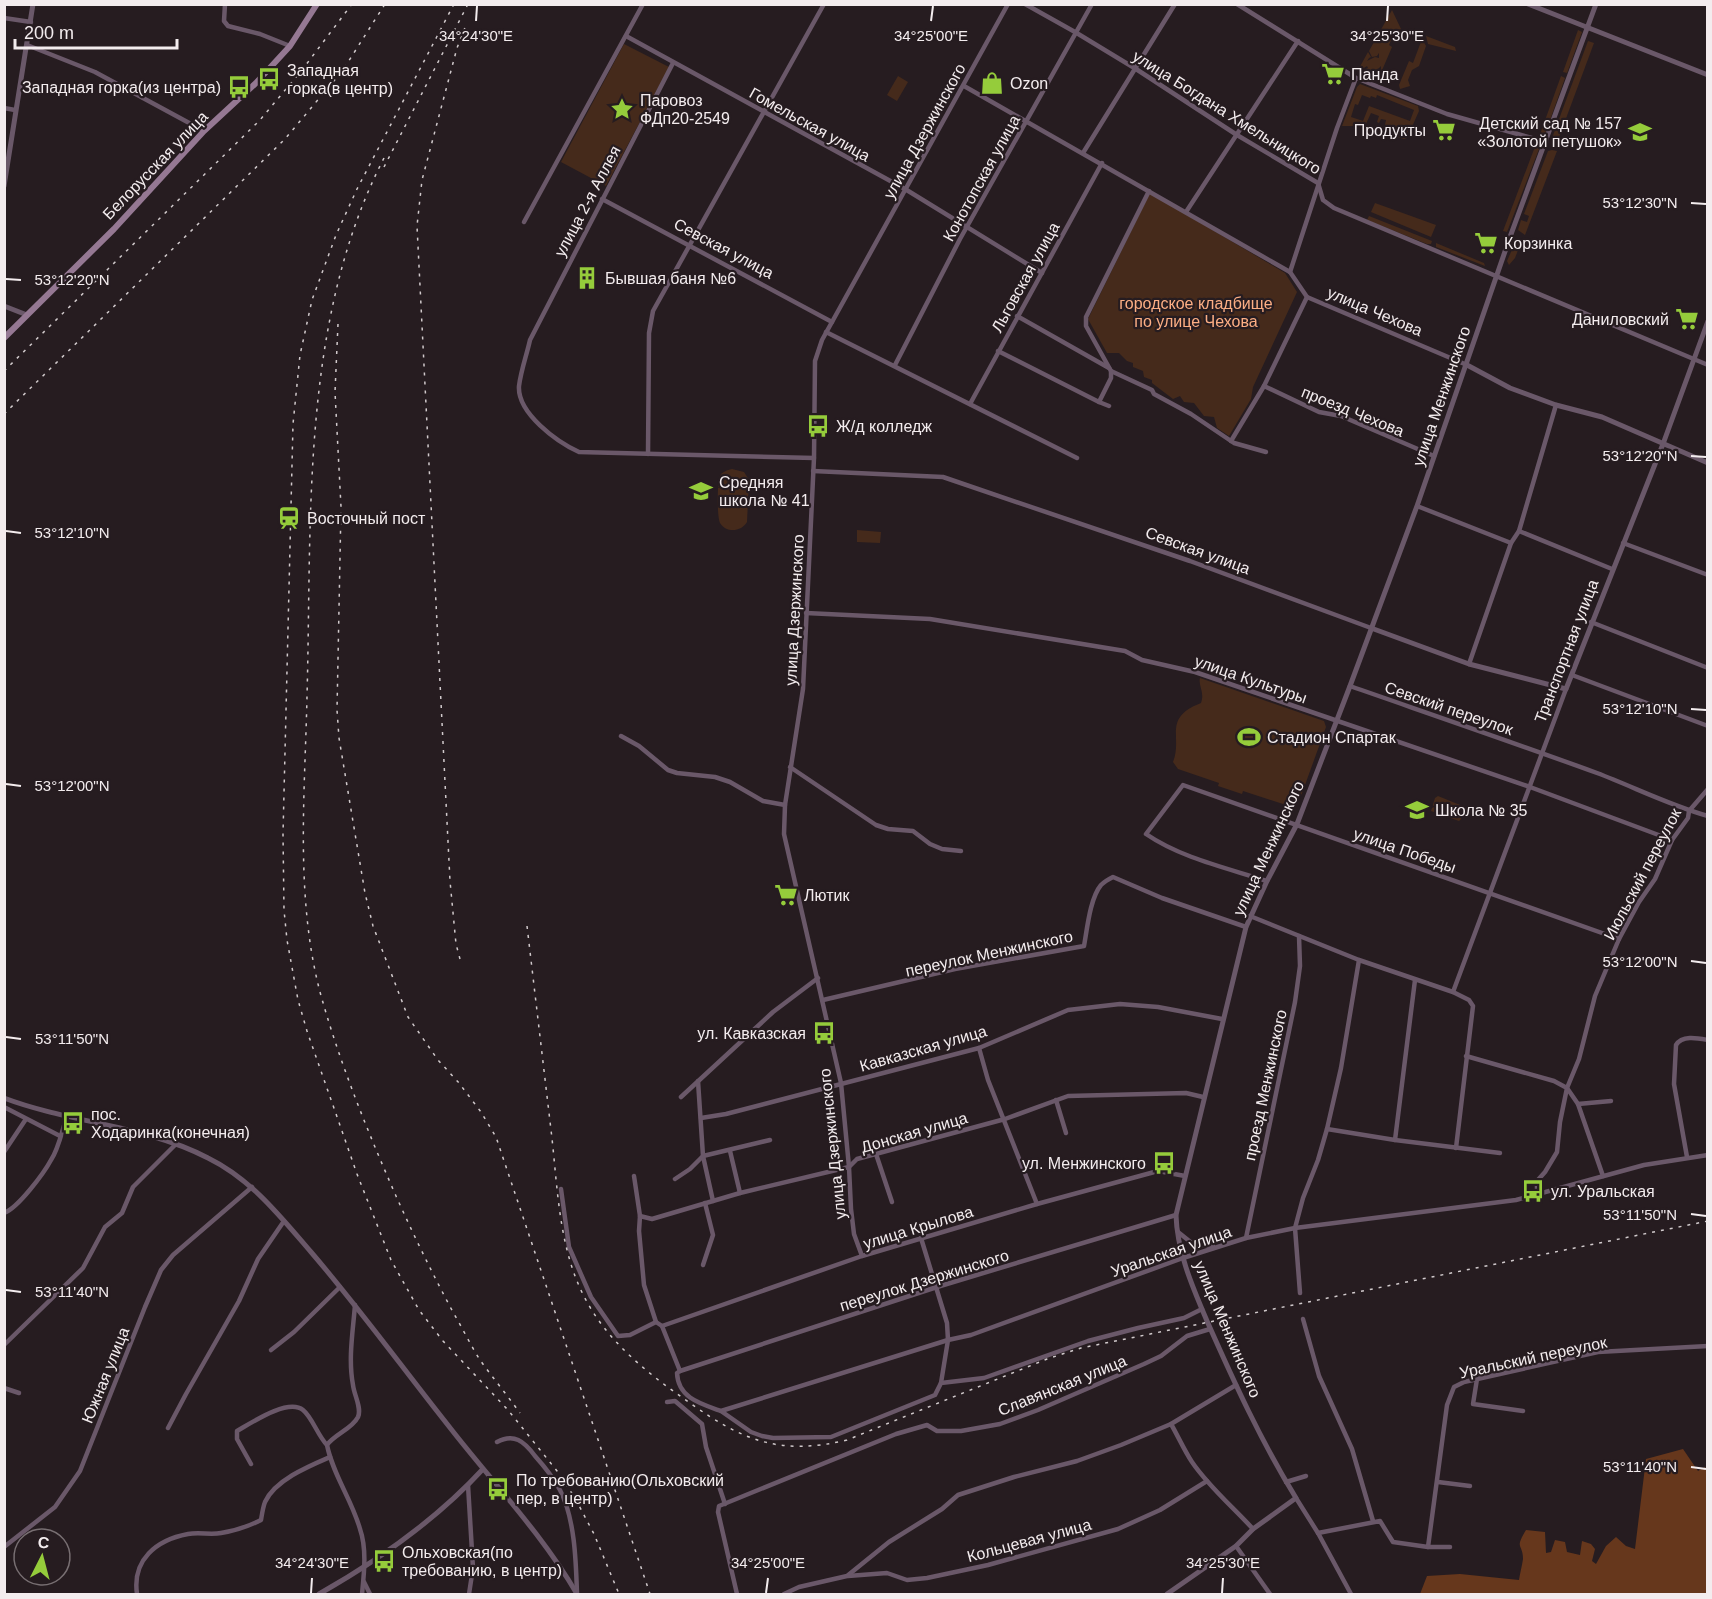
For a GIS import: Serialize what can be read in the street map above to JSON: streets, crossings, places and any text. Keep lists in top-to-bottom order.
{
  "streets": {
    "main road": ["Белорусская улица"],
    "street": [
      "улица Богдана Хмельницкого",
      "Гомельская улица",
      "улица Дзержинского",
      "Конотопская улица",
      "улица 2-я Аллея",
      "Севская улица",
      "Льговская улица",
      "улица Чехова",
      "улица Менжинского",
      "проезд Чехова",
      "Транспортная улица",
      "улица Культуры",
      "Севский переулок",
      "улица Победы",
      "Июльский переулок",
      "переулок Менжинского",
      "Кавказская улица",
      "проезд Менжинского",
      "Донская улица",
      "улица Крылова",
      "Уральская улица",
      "переулок Дзержинского",
      "Уральский переулок",
      "Южная улица",
      "Славянская улица",
      "Кольцевая улица"
    ]
  },
  "crossings": [
    ["улица Богдана Хмельницкого", "Конотопская улица"],
    ["улица Богдана Хмельницкого", "улица Менжинского"],
    ["улица Богдана Хмельницкого", "Транспортная улица"],
    ["Гомельская улица", "улица Дзержинского"],
    ["Гомельская улица", "Конотопская улица"],
    ["Гомельская улица", "улица 2-я Аллея"],
    ["Гомельская улица", "Льговская улица"],
    ["улица Дзержинского", "улица 2-я Аллея"],
    ["улица Дзержинского", "Севская улица"],
    ["улица Дзержинского", "улица Чехова"],
    ["улица Дзержинского", "улица Культуры"],
    ["улица Дзержинского", "переулок Менжинского"],
    ["улица Дзержинского", "Кавказская улица"],
    ["улица Дзержинского", "Донская улица"],
    ["улица Дзержинского", "улица Крылова"],
    ["Конотопская улица", "улица Чехова"],
    ["улица 2-я Аллея", "Севская улица"],
    ["Севская улица", "улица Менжинского"],
    ["Севская улица", "Транспортная улица"],
    ["Льговская улица", "улица Чехова"],
    ["улица Чехова", "улица Менжинского"],
    ["улица Чехова", "Транспортная улица"],
    ["улица Менжинского", "проезд Чехова"],
    ["улица Менжинского", "улица Культуры"],
    ["улица Менжинского", "Севский переулок"],
    ["улица Менжинского", "улица Победы"],
    ["улица Менжинского", "переулок Менжинского"],
    ["улица Менжинского", "Кавказская улица"],
    ["улица Менжинского", "Донская улица"],
    ["улица Менжинского", "улица Крылова"],
    ["улица Менжинского", "Уральская улица"],
    ["улица Менжинского", "переулок Дзержинского"],
    ["улица Менжинского", "Славянская улица"],
    ["улица Менжинского", "Кольцевая улица"],
    ["Транспортная улица", "улица Культуры"],
    ["Транспортная улица", "Севский переулок"],
    ["Транспортная улица", "улица Победы"],
    ["улица Культуры", "Июльский переулок"],
    ["Севский переулок", "Июльский переулок"],
    ["улица Победы", "Июльский переулок"],
    ["Июльский переулок", "Уральская улица"],
    ["проезд Менжинского", "Уральская улица"]
  ],
  "parks": ["городское кладбище по улице Чехова"],
  "places": {
    "supermarket": [
      "Панда",
      "Продукты",
      "Корзинка",
      "Даниловский",
      "Лютик"
    ],
    "bus stop": [
      "Западная горка(в центр)",
      "Западная горка(из центра)",
      "Ж/д колледж",
      "ул. Кавказская",
      "пос. Ходаринка(конечная)",
      "ул. Менжинского",
      "ул. Уральская",
      "По требованию(Ольховский пер, в центр)",
      "Ольховская(по требованию, в центр)"
    ],
    "shop": ["Ozon"],
    "place": ["Паровоз ФДп20-2549"],
    "school or university": ["Детский сад № 157 «Золотой петушок»", "Средняя школа № 41", "Школа № 35"],
    "building": ["Бывшая баня №6"],
    "station": ["Восточный пост"],
    "sports": ["Стадион Спартак"]
  },
  "scale_bar": "200 m",
  "north": "top",
  "coordinates": [
    "34°24'30\"E",
    "34°25'00\"E",
    "34°25'30\"E",
    "53°12'30\"N",
    "53°12'20\"N",
    "53°12'10\"N",
    "53°12'00\"N",
    "53°11'50\"N",
    "53°11'40\"N"
  ]
}
